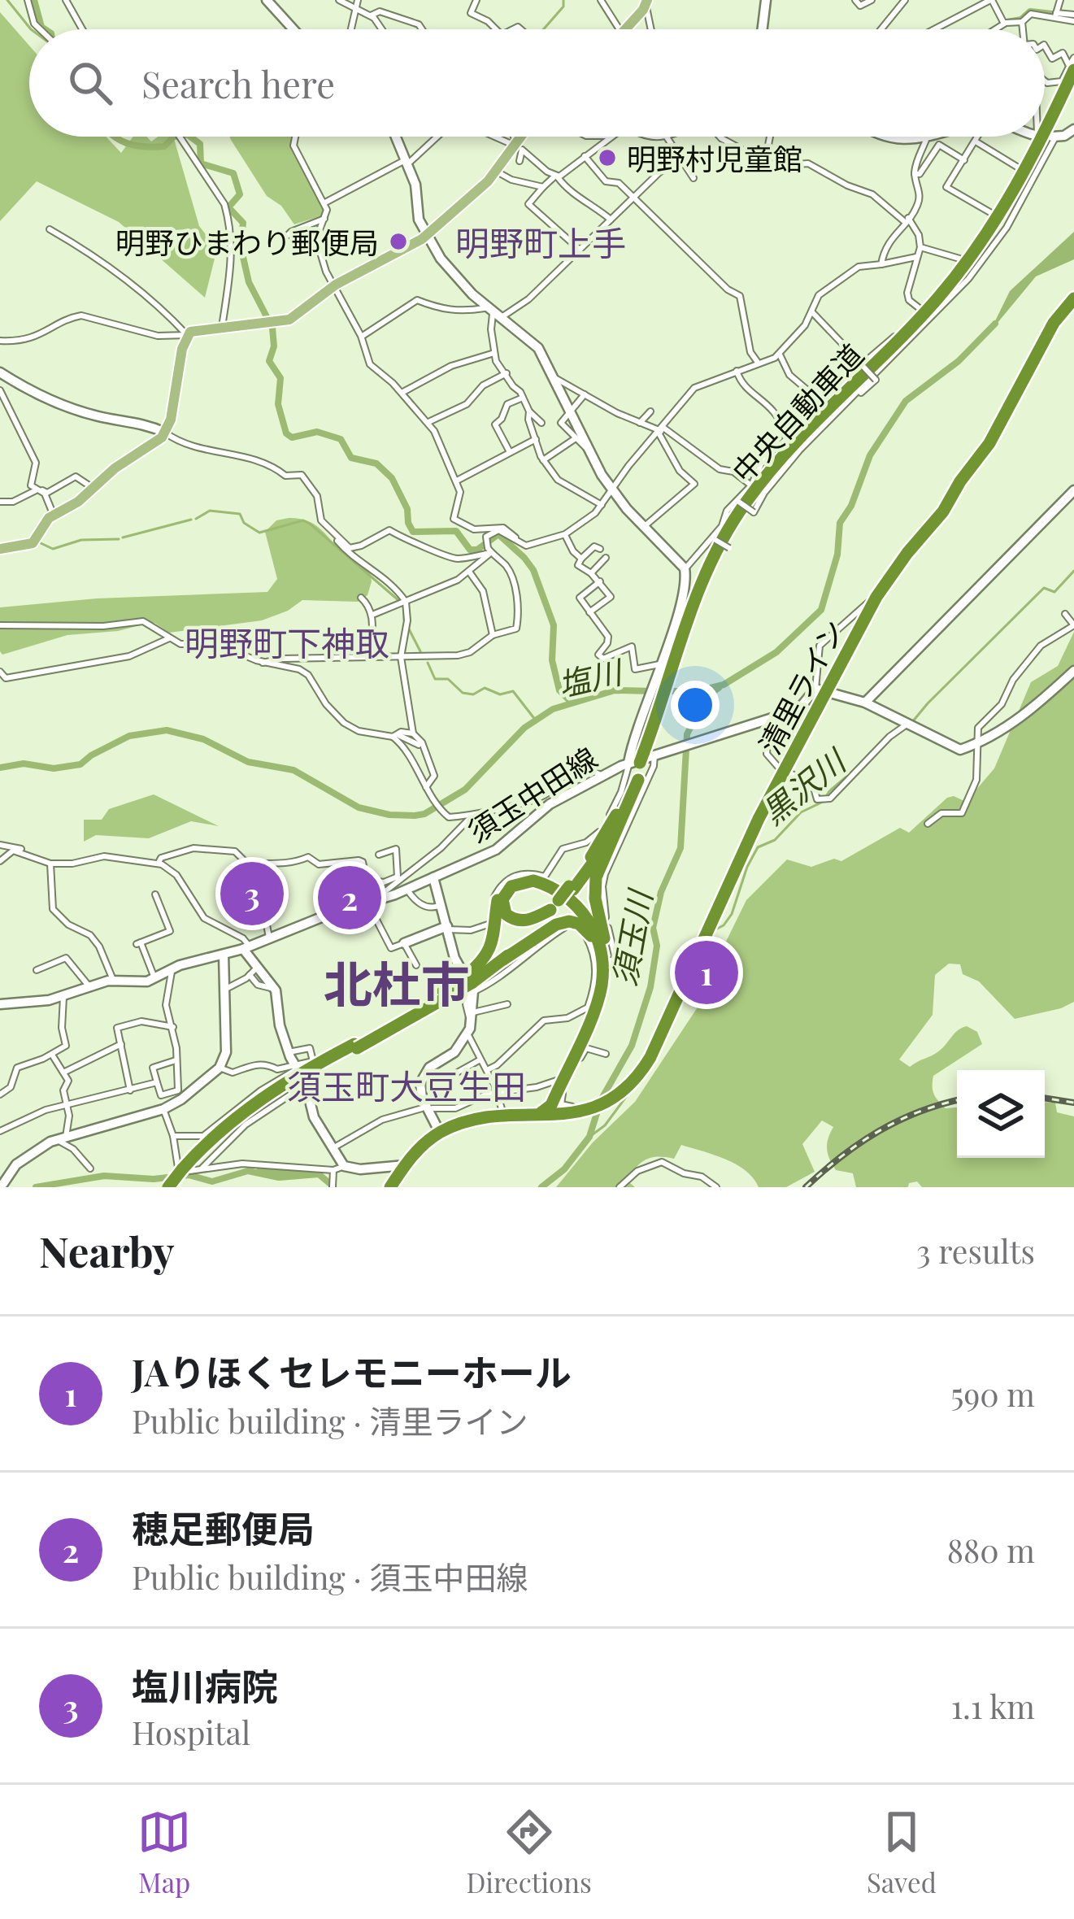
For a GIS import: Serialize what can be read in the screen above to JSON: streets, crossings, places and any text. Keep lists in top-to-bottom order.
{
  "streets": {
    "highway": ["中央自動車道", "清里ライン"],
    "street": ["須玉中田線"]
  },
  "crossings": [
    ["中央自動車道", "須玉中田線"],
    ["清里ライン", "須玉中田線"]
  ],
  "districts": [
    "明野町上手",
    "明野町下神取",
    "北杜市",
    "須玉町大豆生田"
  ],
  "water": ["塩川", "黒沢川", "須玉川"],
  "places": ["明野村児童館", "明野ひまわり郵便局"],
  "page": {
    "search": "Search here",
    "pins": ["3", "2", "1"],
    "heading": ["Nearby", "3 results"],
    "list": [
      {
        "mark": "1",
        "name": "JAりほくセレモニーホール",
        "note": "Public building · 清里ライン",
        "value": "590 m"
      },
      {
        "mark": "2",
        "name": "穂足郵便局",
        "note": "Public building · 須玉中田線",
        "value": "880 m"
      },
      {
        "mark": "3",
        "name": "塩川病院",
        "note": "Hospital",
        "value": "1.1 km"
      }
    ],
    "nav": ["Map", "Directions", "Saved"]
  }
}
